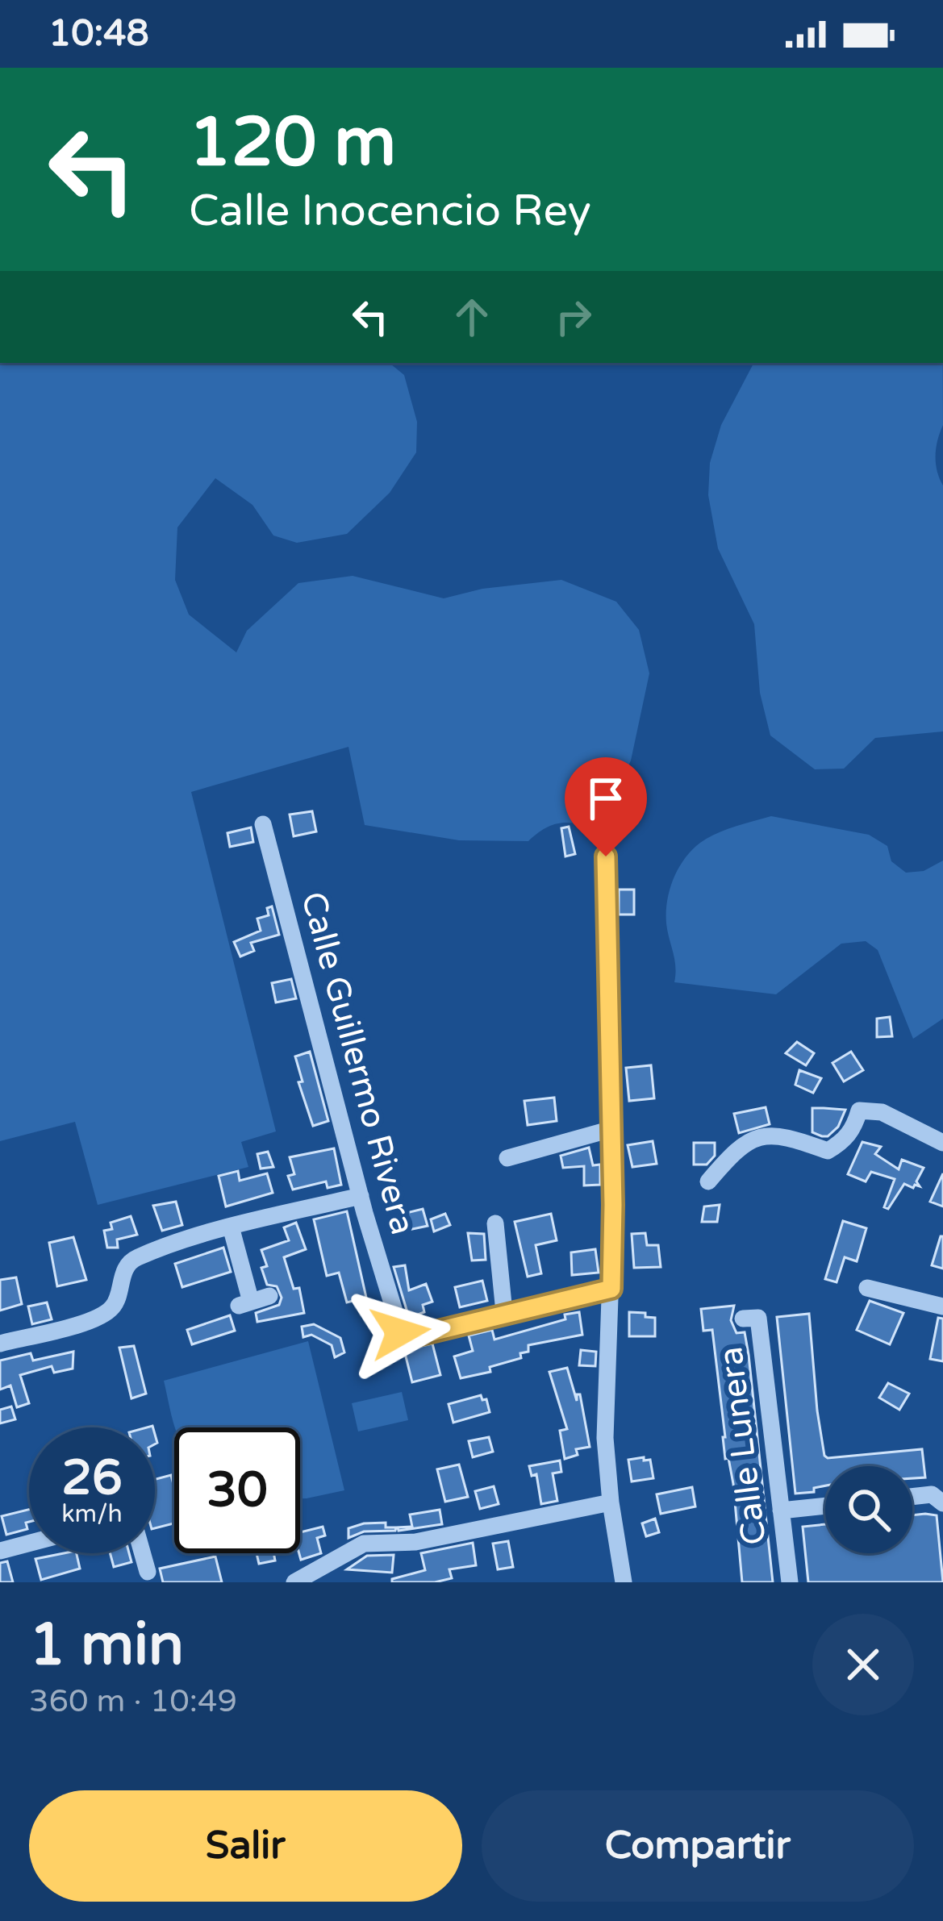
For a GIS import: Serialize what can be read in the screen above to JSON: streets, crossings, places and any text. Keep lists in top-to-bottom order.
{
  "streets": {
    "street": ["Calle Guillermo Rivera", "Calle Lunera"]
  },
  "page": {
    "status": "10:48",
    "turn": ["120 m", "Calle Inocencio Rey"],
    "speed": "26 km/h",
    "limit": "30",
    "heading": ["1 min", "360 m · 10:49"],
    "buttons": ["Salir", "Compartir"]
  }
}
